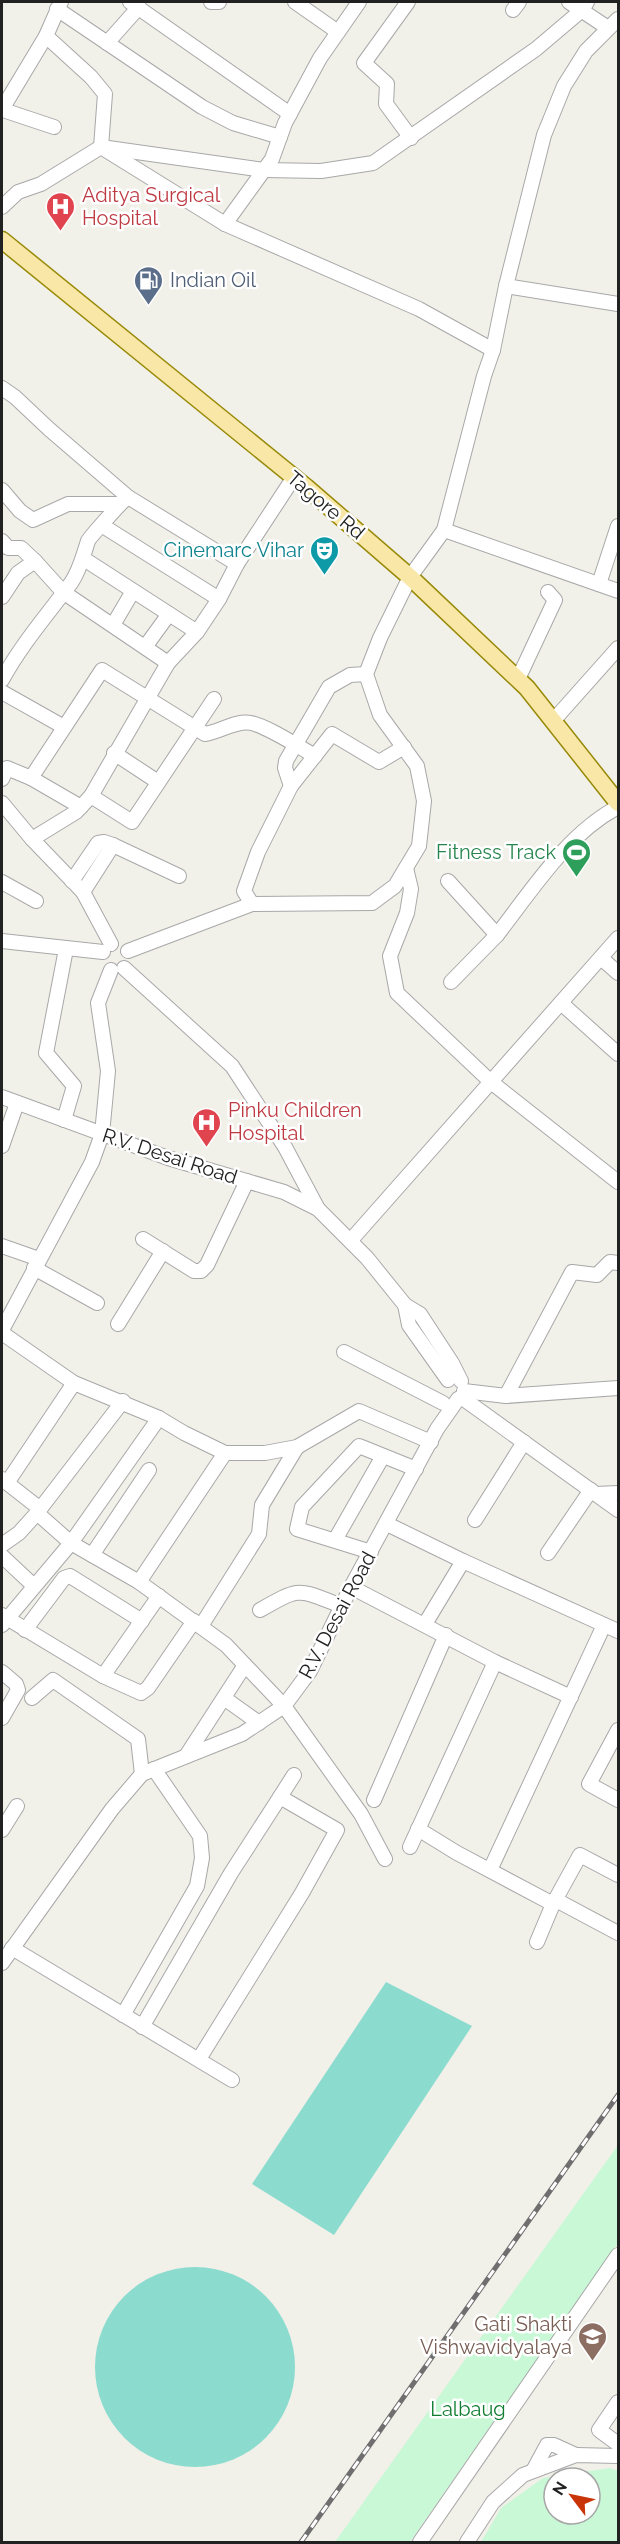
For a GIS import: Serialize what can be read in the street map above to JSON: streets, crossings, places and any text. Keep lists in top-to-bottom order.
{
  "streets": {
    "main road": ["Tagore Rd"],
    "street": ["R.V. Desai Road"]
  },
  "parks": ["Lalbaug"],
  "places": {
    "hospital": ["Aditya Surgical Hospital", "Pinku Children Hospital"],
    "fuel station": ["Indian Oil"],
    "theatre": ["Cinemarc Vihar"],
    "sports": ["Fitness Track"],
    "school or university": ["Gati Shakti Vishwavidyalaya"]
  },
  "north": "top left"
}
